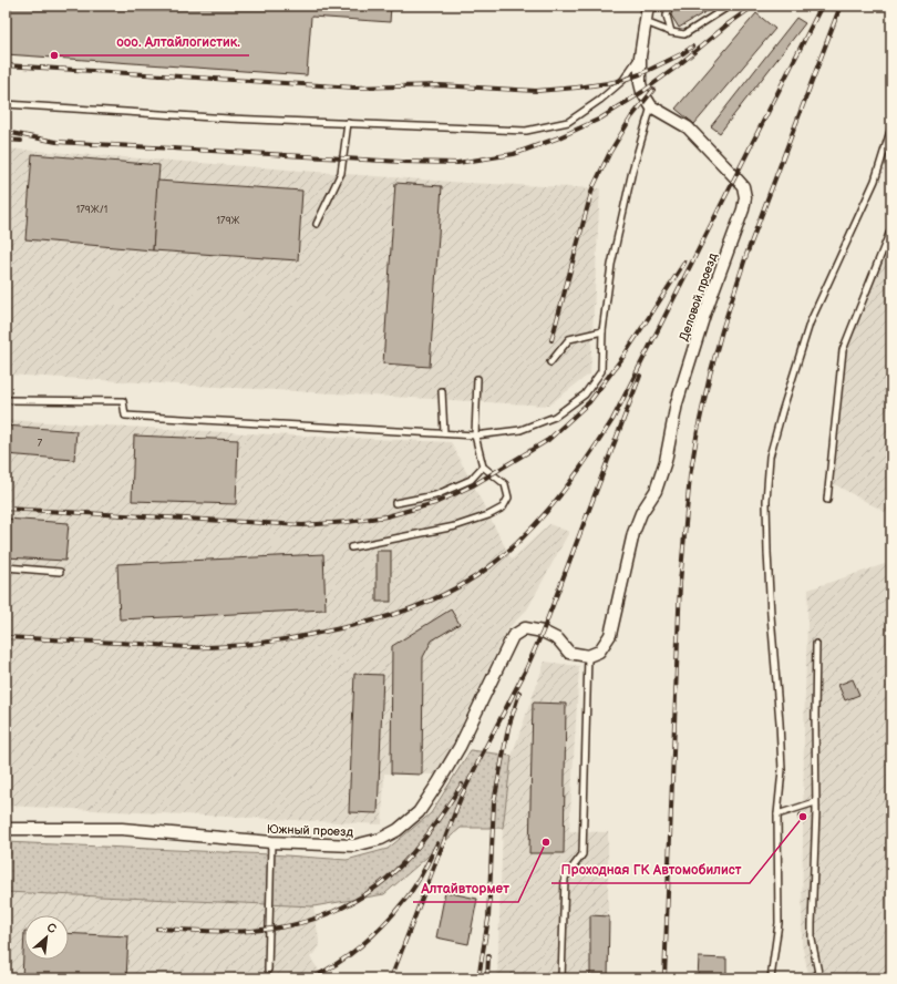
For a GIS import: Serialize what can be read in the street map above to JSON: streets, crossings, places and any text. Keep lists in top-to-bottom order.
{
  "streets": {
    "street": ["Деловой проезд", "Южный проезд"]
  },
  "crossings": [
    ["Деловой проезд", "Южный проезд"]
  ],
  "places": ["ооо. Алтайлогистик.", "Проходная ГК Автомобилист", "Алтайвтормет"],
  "house_numbers": ["179Ж/1", "179Ж", "7"],
  "north": "top right"
}
